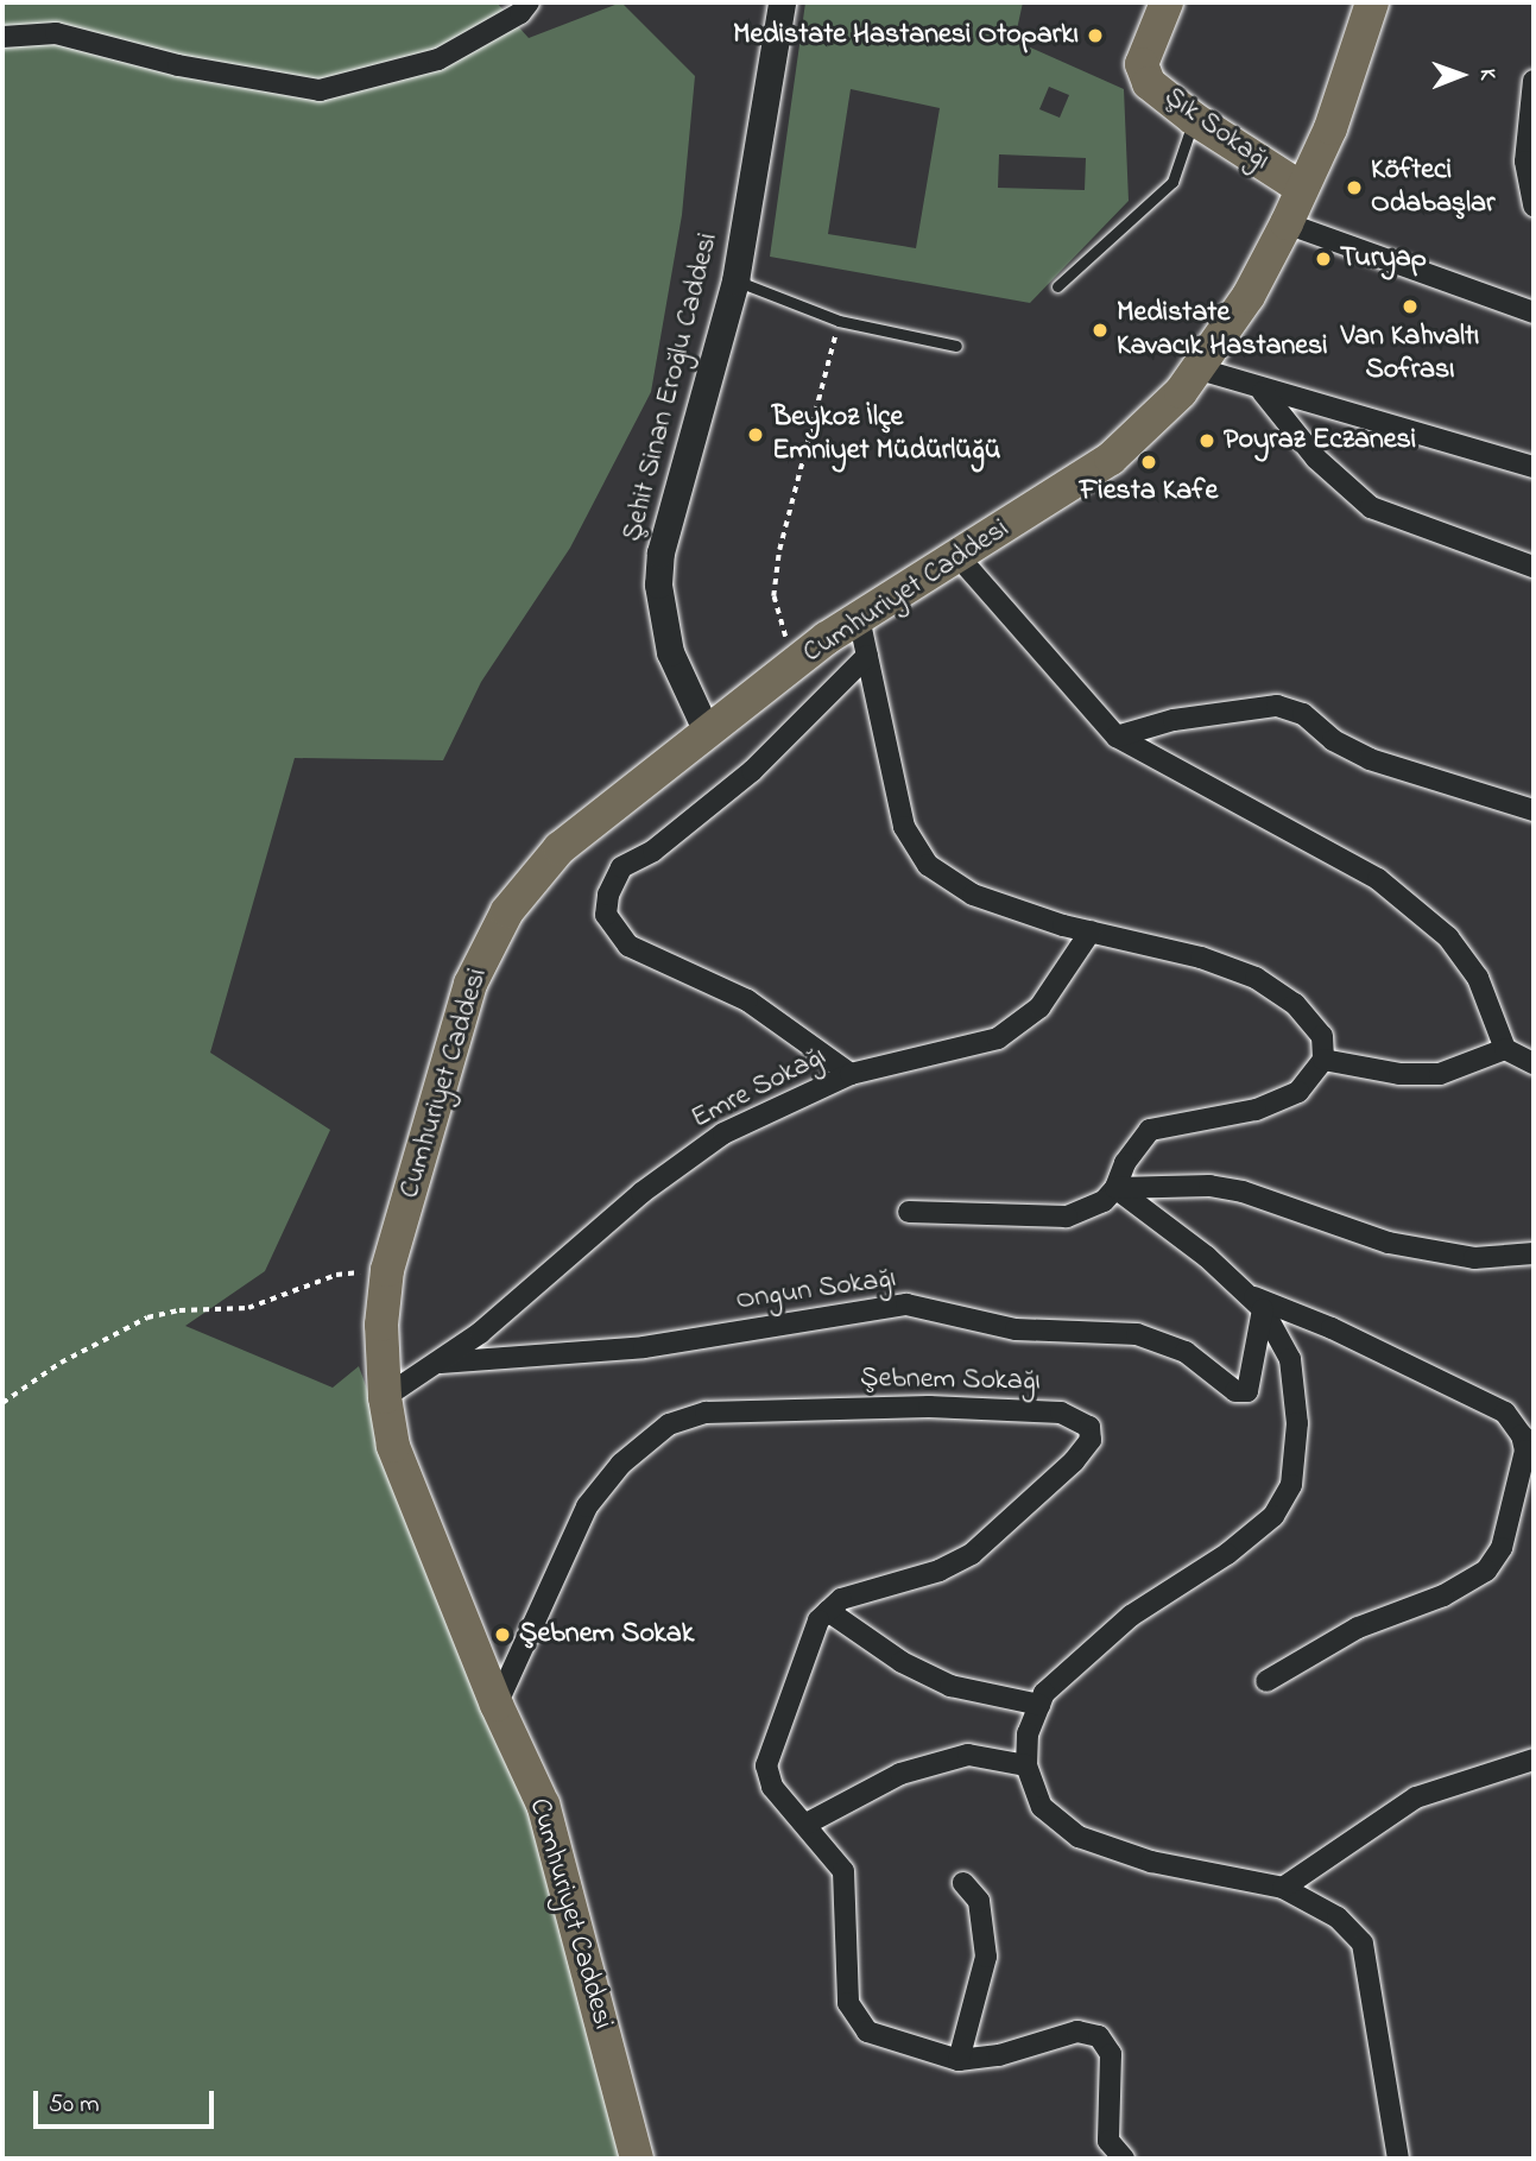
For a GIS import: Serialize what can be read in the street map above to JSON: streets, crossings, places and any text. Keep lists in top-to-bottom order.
{
  "streets": {
    "main road": ["Şık Sokağı", "Cumhuriyet Caddesi"],
    "street": [
      "Şehit Sinan Eroğlu Caddesi",
      "Emre Sokağı",
      "Ongun Sokağı",
      "Şebnem Sokağı"
    ]
  },
  "crossings": [
    ["Şık Sokağı", "Cumhuriyet Caddesi"],
    ["Şehit Sinan Eroğlu Caddesi", "Cumhuriyet Caddesi"],
    ["Cumhuriyet Caddesi", "Emre Sokağı"],
    ["Cumhuriyet Caddesi", "Şebnem Sokağı"],
    ["Emre Sokağı", "Ongun Sokağı"]
  ],
  "places": [
    "Medistate Hastanesi Otoparkı",
    "Köfteci Odabaşlar",
    "Turyap",
    "Van Kahvaltı Sofrası",
    "Medistate Kavacık Hastanesi",
    "Beykoz İlçe Emniyet Müdürlüğü",
    "Poyraz Eczanesi",
    "Fiesta Kafe",
    "Şebnem Sokak"
  ],
  "scale_bar": "50 m",
  "north": "right"
}
